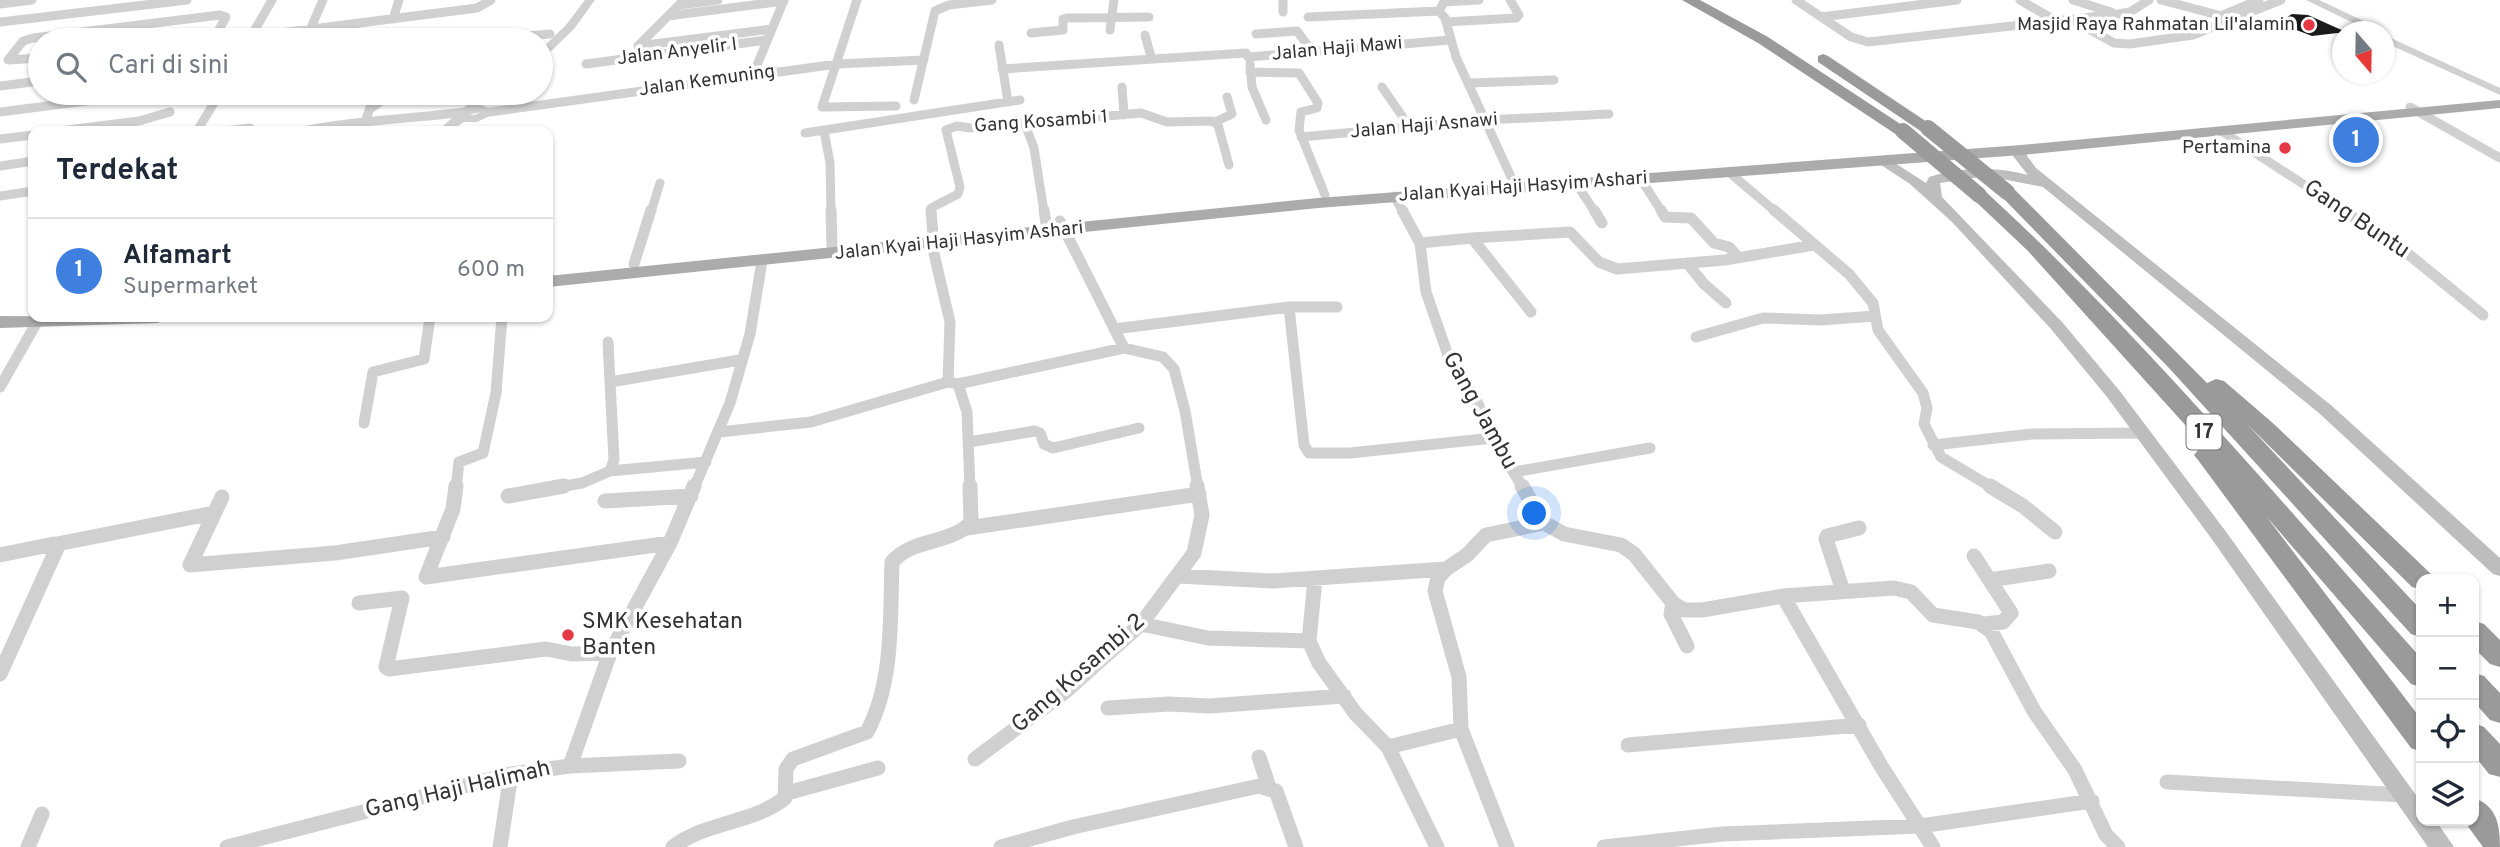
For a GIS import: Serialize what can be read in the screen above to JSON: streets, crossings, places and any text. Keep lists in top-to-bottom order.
{
  "streets": {
    "highway": ["17"],
    "main road": ["Jalan Kyai Haji Hasyim Ashari"],
    "street": [
      "Jalan Haji Mawi",
      "Jalan Anyelir I",
      "Jalan Kemuning",
      "Gang Kosambi 1",
      "Jalan Haji Asnawi",
      "Gang Buntu",
      "Gang Jambu",
      "Gang Kosambi 2",
      "Gang Haji Halimah"
    ]
  },
  "crossings": [
    ["Gang Kosambi 1", "Jalan Kyai Haji Hasyim Ashari"],
    ["Jalan Kyai Haji Hasyim Ashari", "Gang Buntu"],
    ["Jalan Kyai Haji Hasyim Ashari", "Gang Jambu"],
    ["Jalan Kyai Haji Hasyim Ashari", "Gang Haji Halimah"]
  ],
  "places": ["Masjid Raya Rahmatan Lil'alamin", "Pertamina", "SMK Kesehatan Banten"],
  "north": "bottom",
  "page": {
    "search": "Cari di sini",
    "pins": "1",
    "heading": "Terdekat",
    "list": [
      {
        "mark": "1",
        "name": "Alfamart",
        "note": "Supermarket",
        "value": "600 m"
      }
    ],
    "map_buttons": ["+", "−"]
  }
}
